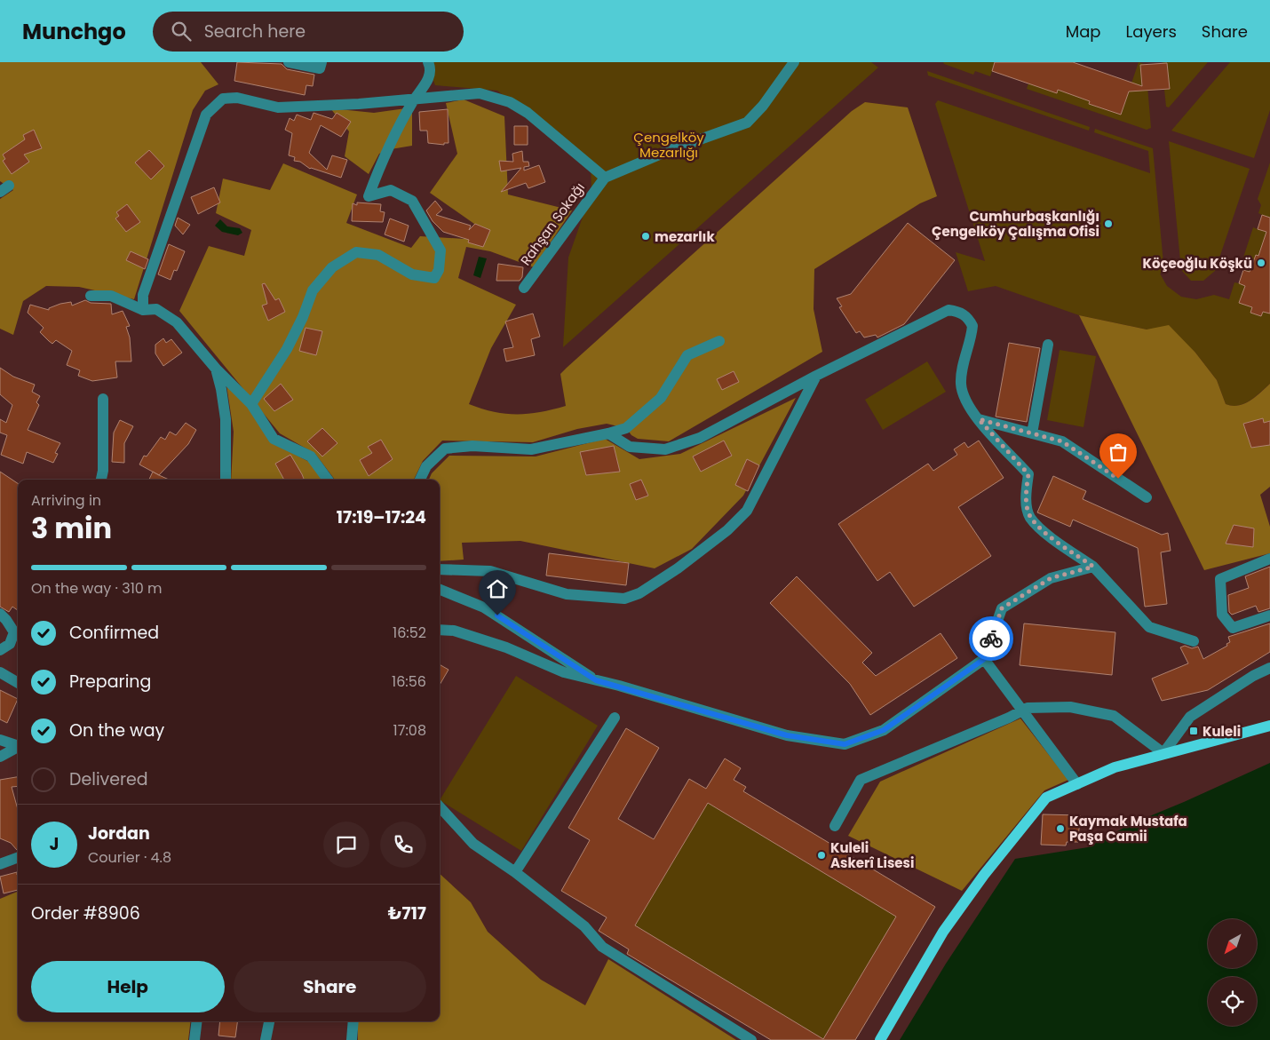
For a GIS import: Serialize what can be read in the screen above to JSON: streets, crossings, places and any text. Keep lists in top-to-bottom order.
{
  "streets": {
    "street": ["Rahşan Sokağı"]
  },
  "parks": ["Çengelköy Mezarlığı"],
  "places": {
    "other": [
      "Cumhurbaşkanlığı Çengelköy Çalışma Ofisi",
      "mezarlık",
      "Köçeoğlu Köşkü",
      "Kaymak Mustafa Paşa Camii",
      "Kuleli Askerî Lisesi"
    ],
    "transit": ["Kuleli"]
  },
  "north": "bottom left",
  "page": {
    "header": "Munchgo",
    "search": "Search here",
    "nav": ["Map", "Layers", "Share"],
    "heading": ["3 min", "Arriving in", "17:19–17:24"],
    "panel": [
      "Jordan",
      "Courier · 4.8",
      "Order #8906",
      "₺717"
    ],
    "bar": "On the way · 310 m",
    "list": [
      ["Confirmed", "16:52"],
      ["Preparing", "16:56"],
      ["On the way", "17:08"],
      "Delivered"
    ],
    "round": "J",
    "buttons": ["Help", "Share"]
  }
}
